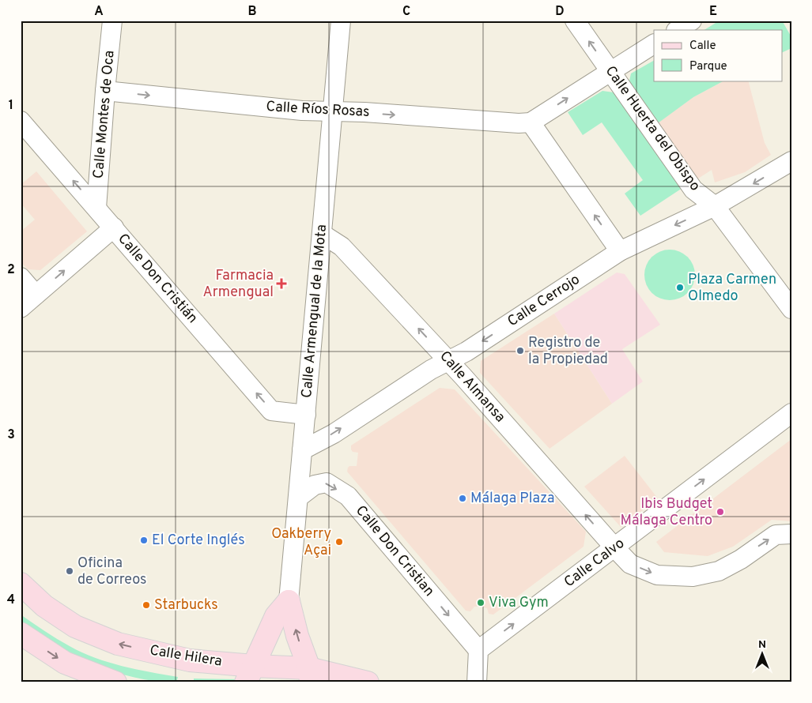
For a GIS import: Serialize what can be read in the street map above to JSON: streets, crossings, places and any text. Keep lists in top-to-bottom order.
{
  "streets": {
    "main road": ["Calle Armengual de la Mota", "Calle Hilera"],
    "street": [
      "Calle Ríos Rosas",
      "Calle Montes de Oca",
      "Calle Huerta del Obispo",
      "Calle Don Cristián",
      "Calle Cerrojo",
      "Calle Almansa",
      "Calle Don Cristian",
      "Calle Calvo"
    ]
  },
  "crossings": [
    ["Calle Ríos Rosas", "Calle Montes de Oca"],
    ["Calle Ríos Rosas", "Calle Armengual de la Mota"],
    ["Calle Montes de Oca", "Calle Don Cristián"],
    ["Calle Huerta del Obispo", "Calle Cerrojo"],
    ["Calle Don Cristián", "Calle Armengual de la Mota"],
    ["Calle Cerrojo", "Calle Armengual de la Mota"],
    ["Calle Cerrojo", "Calle Almansa"],
    ["Calle Armengual de la Mota", "Calle Almansa"],
    ["Calle Armengual de la Mota", "Calle Don Cristian"],
    ["Calle Armengual de la Mota", "Calle Hilera"],
    ["Calle Almansa", "Calle Calvo"],
    ["Calle Don Cristian", "Calle Calvo"]
  ],
  "one_way": [
    "Calle Ríos Rosas",
    "Calle Don Cristián",
    "Calle Don Cristian",
    "Calle Calvo"
  ],
  "places": {
    "health": ["Farmacia Armengual"],
    "other": [
      "Plaza Carmen Olmedo",
      "Registro de la Propiedad",
      "Málaga Plaza",
      "Ibis Budget Málaga Centro",
      "El Corte Inglés",
      "Oakberry Açai",
      "Oficina de Correos",
      "Viva Gym",
      "Starbucks"
    ]
  },
  "legend": ["Calle", "Parque"],
  "north": "top",
  "grid": {
    "columns": [
      "A",
      "B",
      "C",
      "D",
      "E"
    ],
    "rows": [
      "1",
      "2",
      "3",
      "4"
    ]
  }
}
